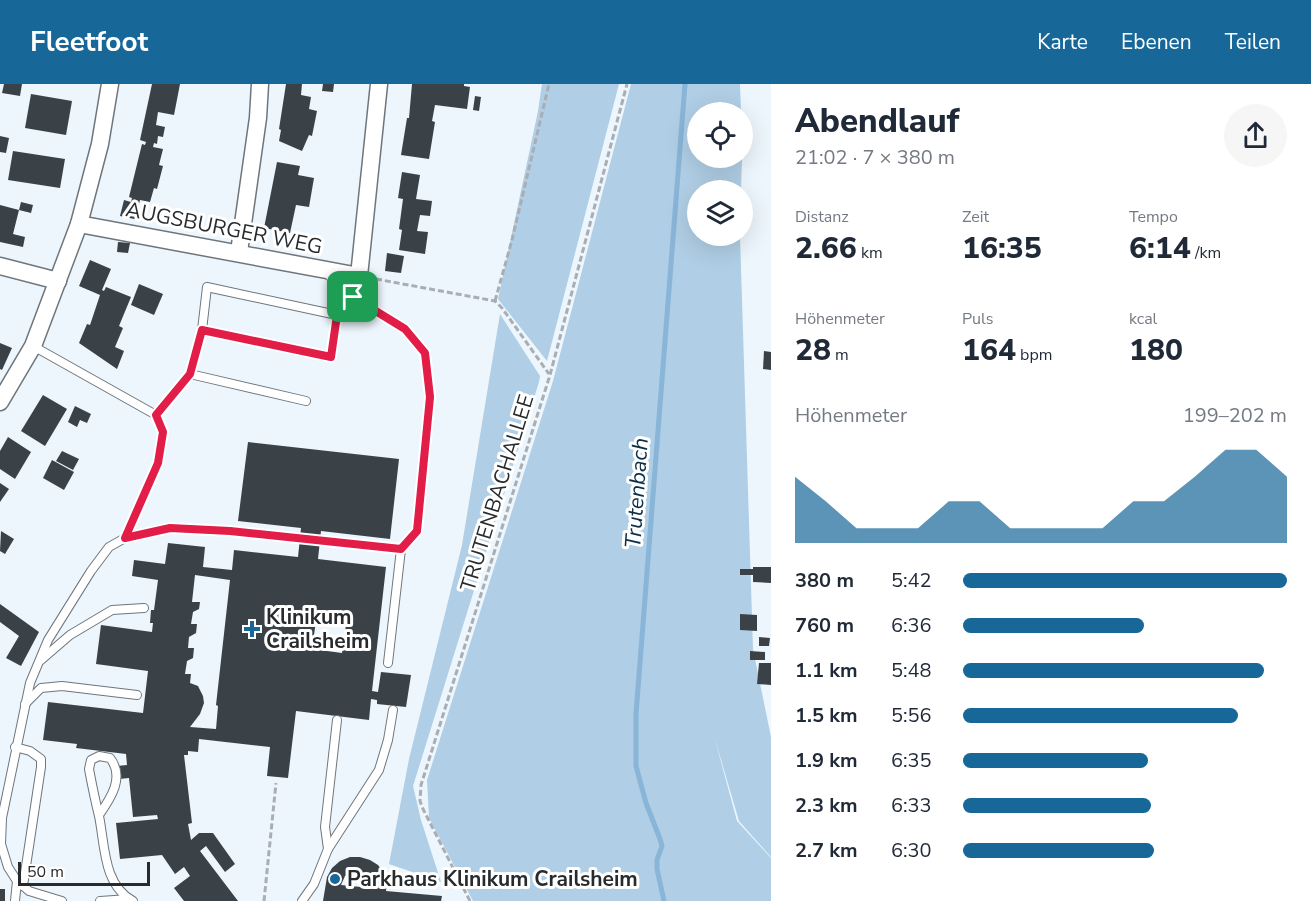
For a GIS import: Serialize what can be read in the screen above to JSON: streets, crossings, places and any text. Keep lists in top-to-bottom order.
{
  "streets": {
    "street": ["AUGSBURGER WEG"],
    "path": ["TRUTENBACHALLEE"]
  },
  "water": ["Trutenbach"],
  "places": {
    "health": ["Klinikum Crailsheim"],
    "other": ["Parkhaus Klinikum Crailsheim"]
  },
  "scale_bar": "50 m",
  "page": {
    "header": "Fleetfoot",
    "nav": ["Karte", "Ebenen", "Teilen"],
    "heading": ["Abendlauf", "21:02 · 7 × 380 m"],
    "stats": [
      ["Distanz", "2.66 km"],
      ["Zeit", "16:35"],
      ["Tempo", "6:14 /km"],
      ["Höhenmeter", "28 m"],
      ["Puls", "164 bpm"],
      ["kcal", "180"]
    ],
    "chart": ["Höhenmeter", "199–202 m"],
    "list": [
      {
        "name": "380 m",
        "note": "5:42"
      },
      {
        "name": "760 m",
        "note": "6:36"
      },
      {
        "name": "1.1 km",
        "note": "5:48"
      },
      {
        "name": "1.5 km",
        "note": "5:56"
      },
      {
        "name": "1.9 km",
        "note": "6:35"
      },
      {
        "name": "2.3 km",
        "note": "6:33"
      },
      {
        "name": "2.7 km",
        "note": "6:30"
      }
    ],
    "scale": "50 m"
  }
}
